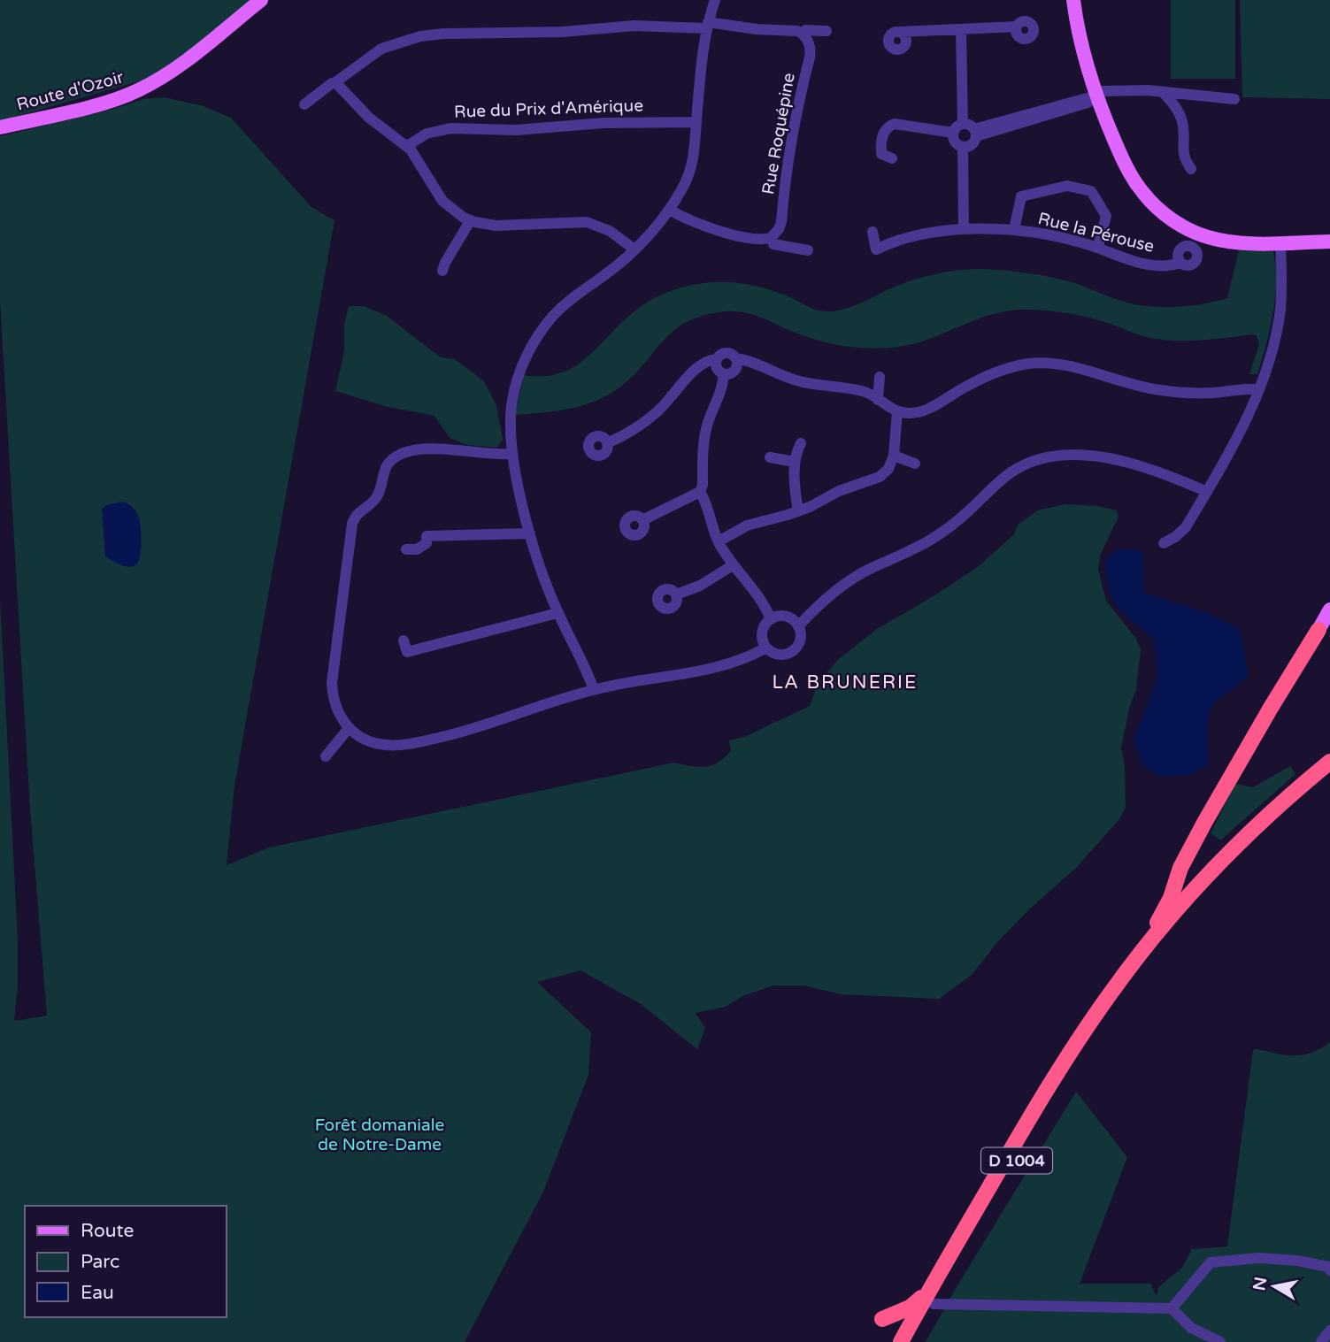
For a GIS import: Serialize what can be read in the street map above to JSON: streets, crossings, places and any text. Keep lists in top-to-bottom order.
{
  "streets": {
    "highway": ["D 1004"],
    "main road": ["Route d'Ozoir"],
    "street": ["Rue du Prix d'Amérique", "Rue Roquépine", "Rue la Pérouse"]
  },
  "districts": ["LA BRUNERIE"],
  "parks": ["Forêt domaniale de Notre-Dame"],
  "legend": ["Route", "Parc", "Eau"],
  "north": "left"
}
